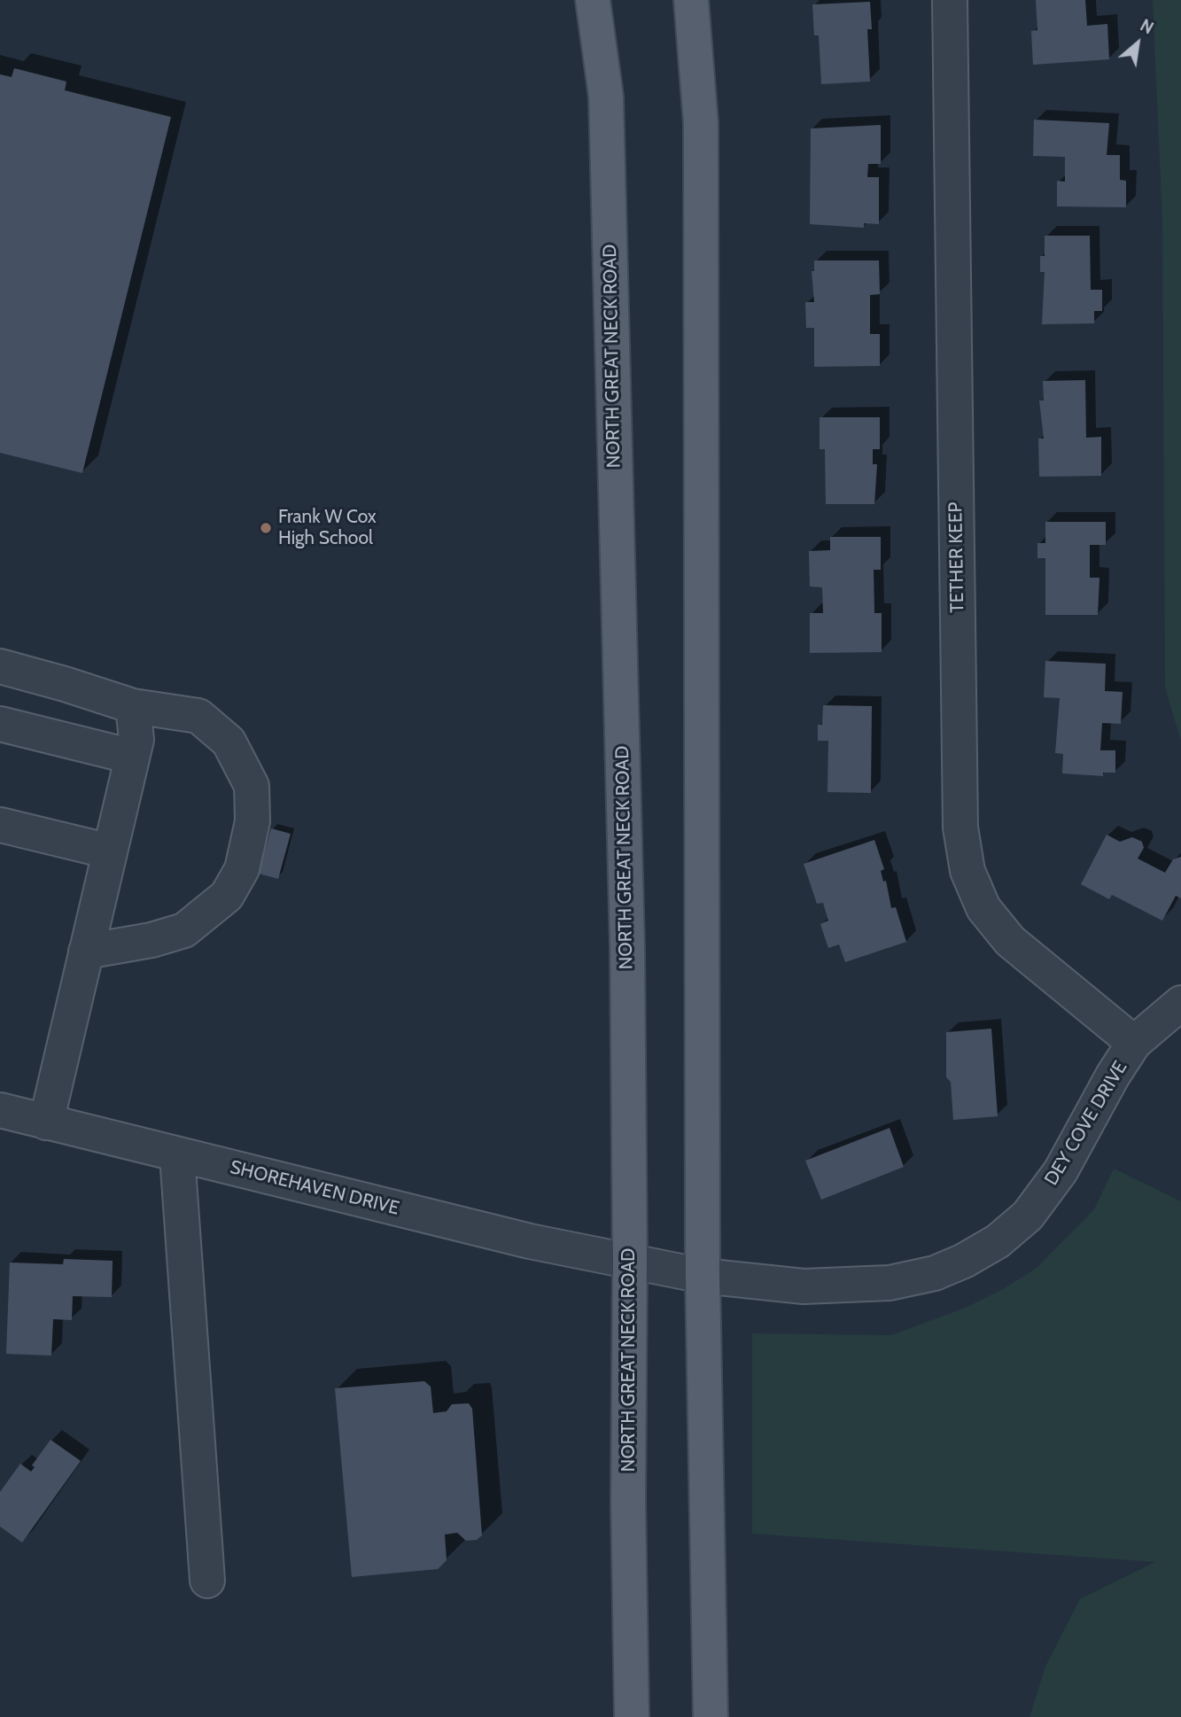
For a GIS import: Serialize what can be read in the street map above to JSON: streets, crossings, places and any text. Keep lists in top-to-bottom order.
{
  "streets": {
    "main road": ["NORTH GREAT NECK ROAD"],
    "street": ["TETHER KEEP", "DEY COVE DRIVE", "SHOREHAVEN DRIVE"]
  },
  "crossings": [
    ["NORTH GREAT NECK ROAD", "DEY COVE DRIVE"],
    ["NORTH GREAT NECK ROAD", "SHOREHAVEN DRIVE"],
    ["TETHER KEEP", "DEY COVE DRIVE"],
    ["DEY COVE DRIVE", "SHOREHAVEN DRIVE"]
  ],
  "places": ["Frank W Cox High School"],
  "north": "top right"
}
